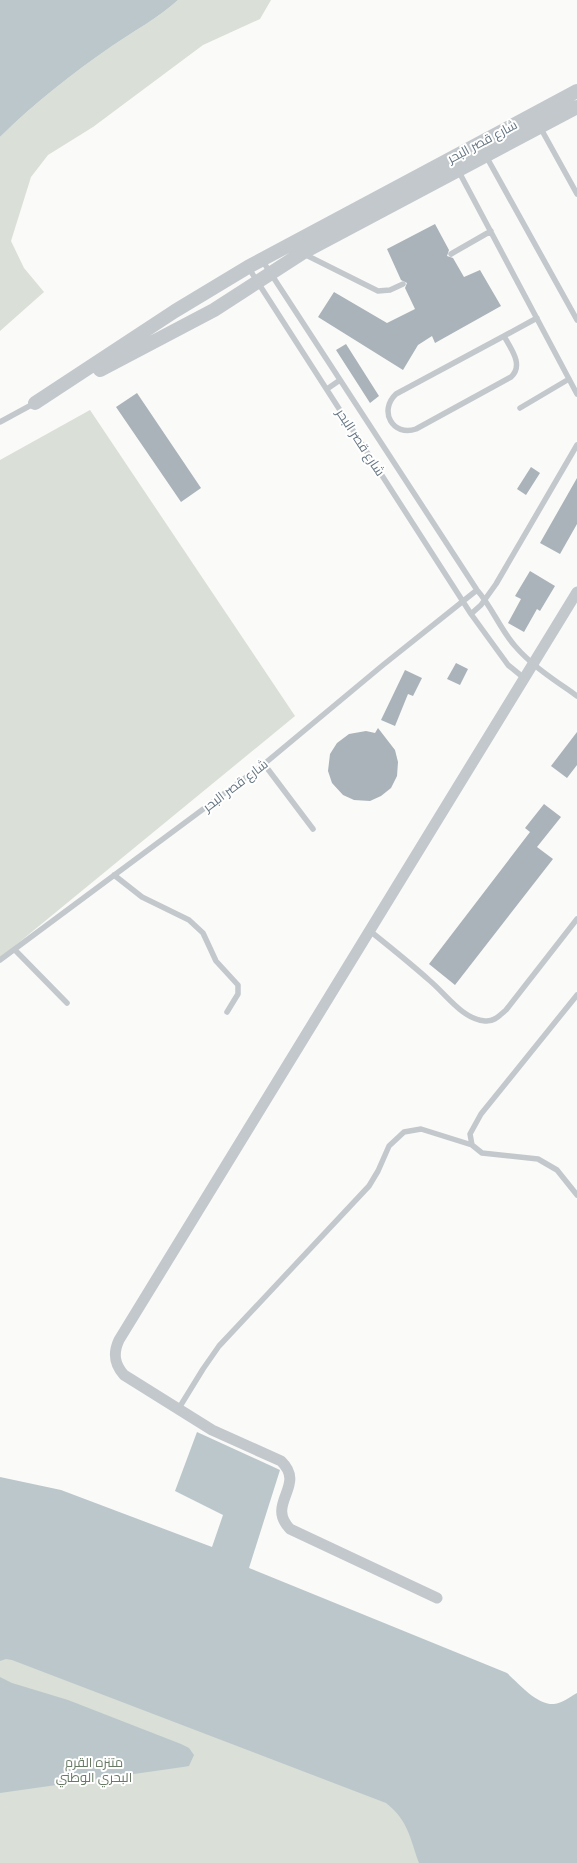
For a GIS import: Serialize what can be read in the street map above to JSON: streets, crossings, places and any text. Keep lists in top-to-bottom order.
{
  "streets": {
    "street": ["شارع قصر البحر"]
  },
  "parks": ["متنزه القرم البحري الوطني"]
}
